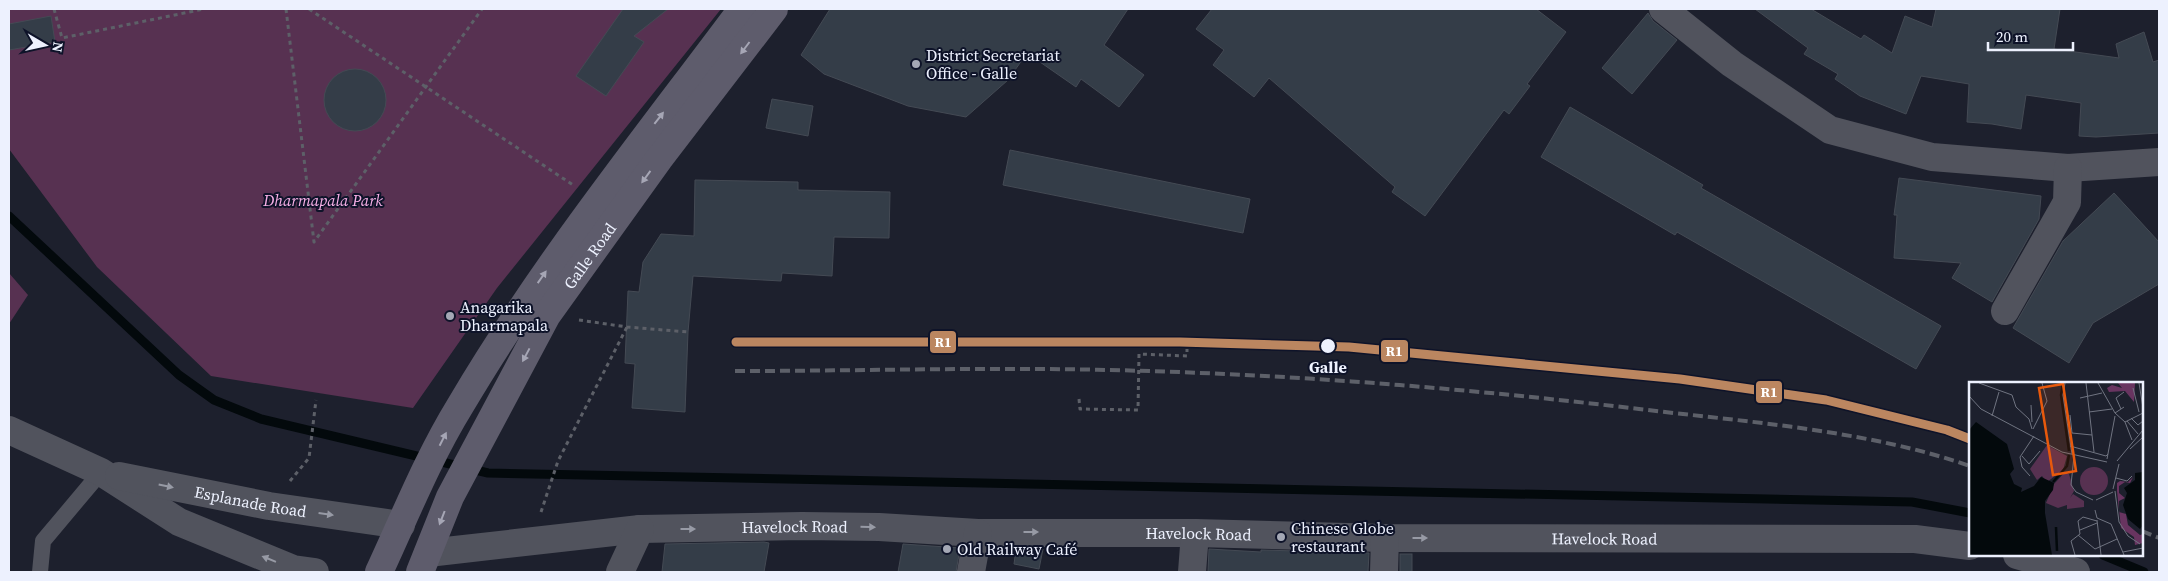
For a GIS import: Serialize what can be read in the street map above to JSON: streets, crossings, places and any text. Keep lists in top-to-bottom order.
{
  "streets": {
    "highway": ["Galle Road"],
    "street": ["Esplanade Road", "Havelock Road"]
  },
  "crossings": [
    ["Galle Road", "Esplanade Road"],
    ["Galle Road", "Havelock Road"]
  ],
  "one_way": ["Havelock Road"],
  "parks": ["Dharmapala Park"],
  "places": [
    "District Secretariat Office - Galle",
    "Anagarika Dharmapala",
    "Galle",
    "Chinese Globe restaurant",
    "Old Railway Café"
  ],
  "lines": ["transit line R1"],
  "scale_bar": "20 m",
  "north": "right"
}
